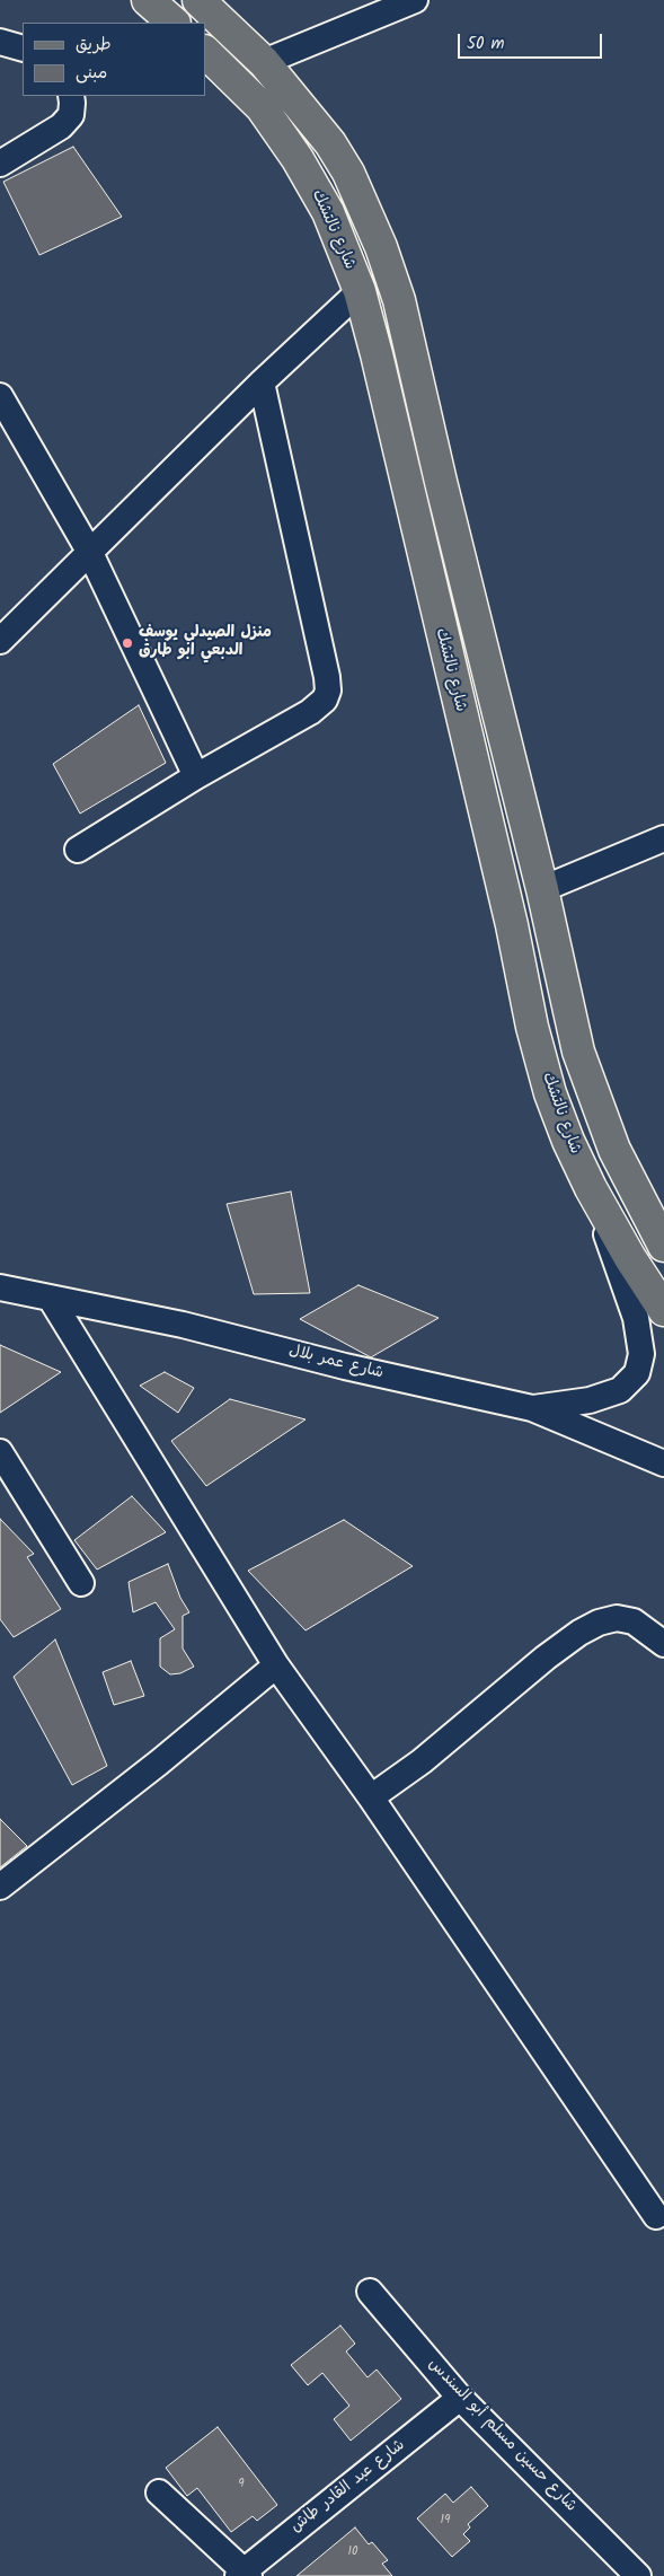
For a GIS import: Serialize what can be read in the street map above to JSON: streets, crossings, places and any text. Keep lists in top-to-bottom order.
{
  "streets": {
    "main road": ["شارع نالتشك"],
    "street": ["شارع عمر بلال", "شارع حسين مسلم أبو السندس", "شارع عبد القادر طاش"]
  },
  "crossings": [
    ["شارع حسين مسلم أبو السندس", "شارع عبد القادر طاش"]
  ],
  "places": ["منزل الصيدلي يوسف الدبعي ابو طارق"],
  "house_numbers": ["9", "19", "10"],
  "legend": ["طريق", "مبنى"],
  "scale_bar": "50 m"
}
